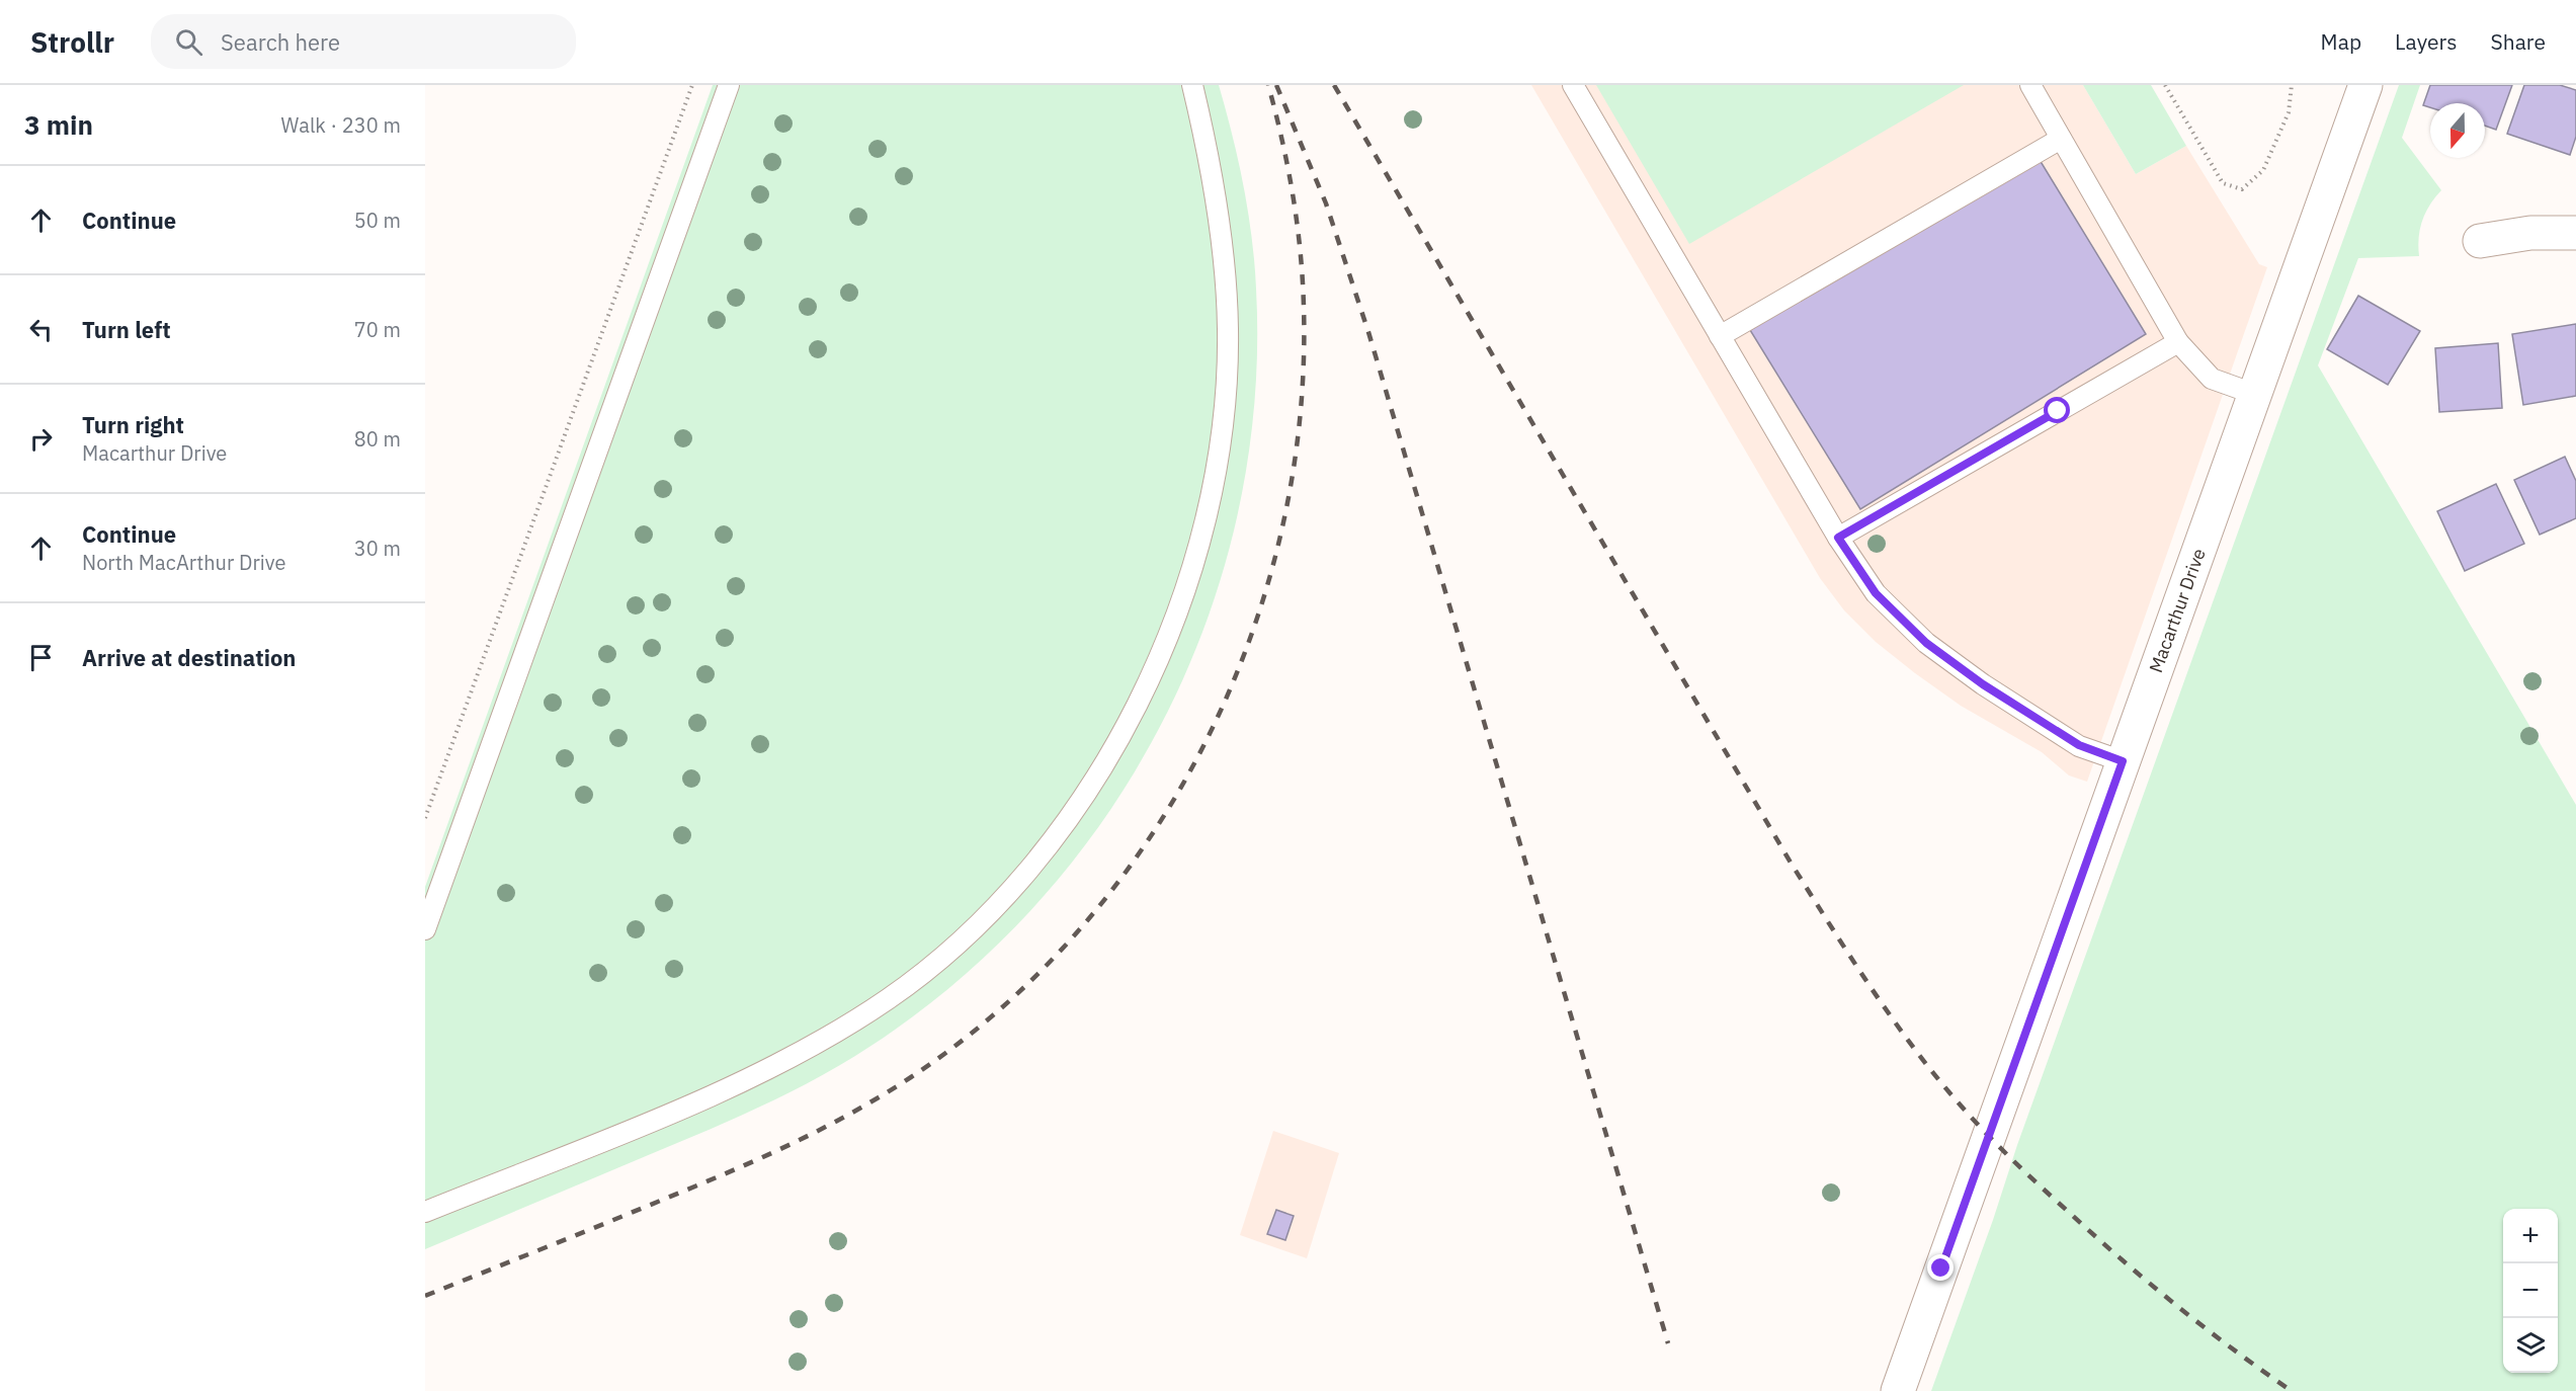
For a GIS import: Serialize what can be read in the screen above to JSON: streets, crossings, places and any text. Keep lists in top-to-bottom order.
{
  "streets": {
    "main road": ["Macarthur Drive"]
  },
  "north": "bottom",
  "page": {
    "header": "Strollr",
    "search": "Search here",
    "nav": ["Map", "Layers", "Share"],
    "heading": ["3 min", "Walk · 230 m"],
    "list": [
      ["Continue", "50 m"],
      ["Turn left", "70 m"],
      ["Turn right", "Macarthur Drive", "80 m"],
      ["Continue", "North MacArthur Drive", "30 m"],
      "Arrive at destination"
    ],
    "map_buttons": ["+", "−"]
  }
}
